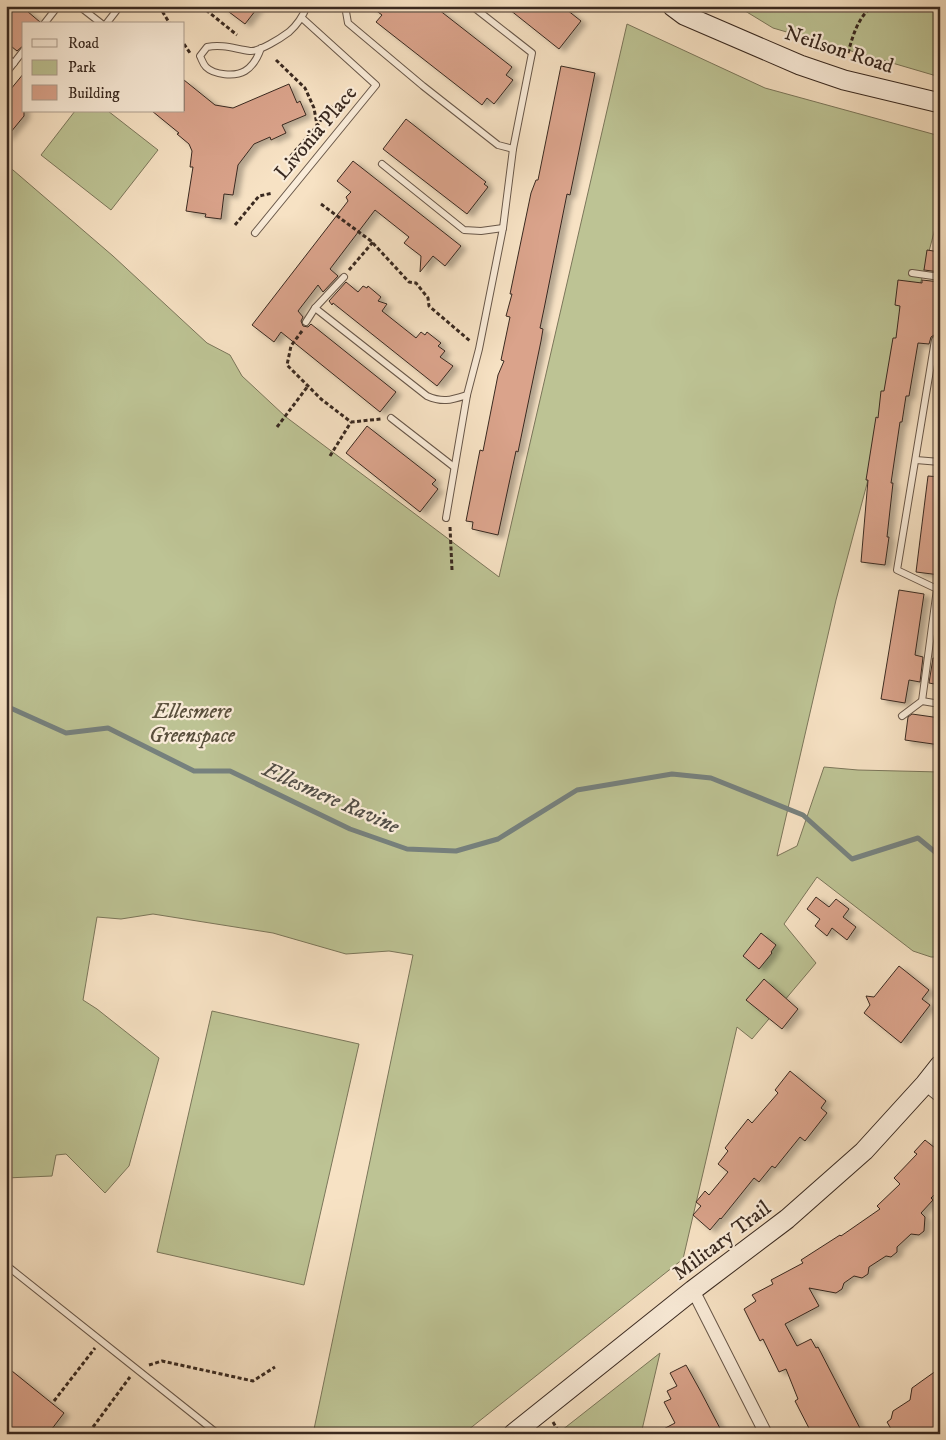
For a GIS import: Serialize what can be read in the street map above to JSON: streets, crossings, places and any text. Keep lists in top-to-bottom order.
{
  "streets": {
    "street": ["Neilson Road", "Military Trail"],
    "lane": ["Livonia Place"]
  },
  "water": ["Ellesmere Ravine"],
  "parks": ["Ellesmere Greenspace"],
  "legend": ["Road", "Park", "Building"]
}
